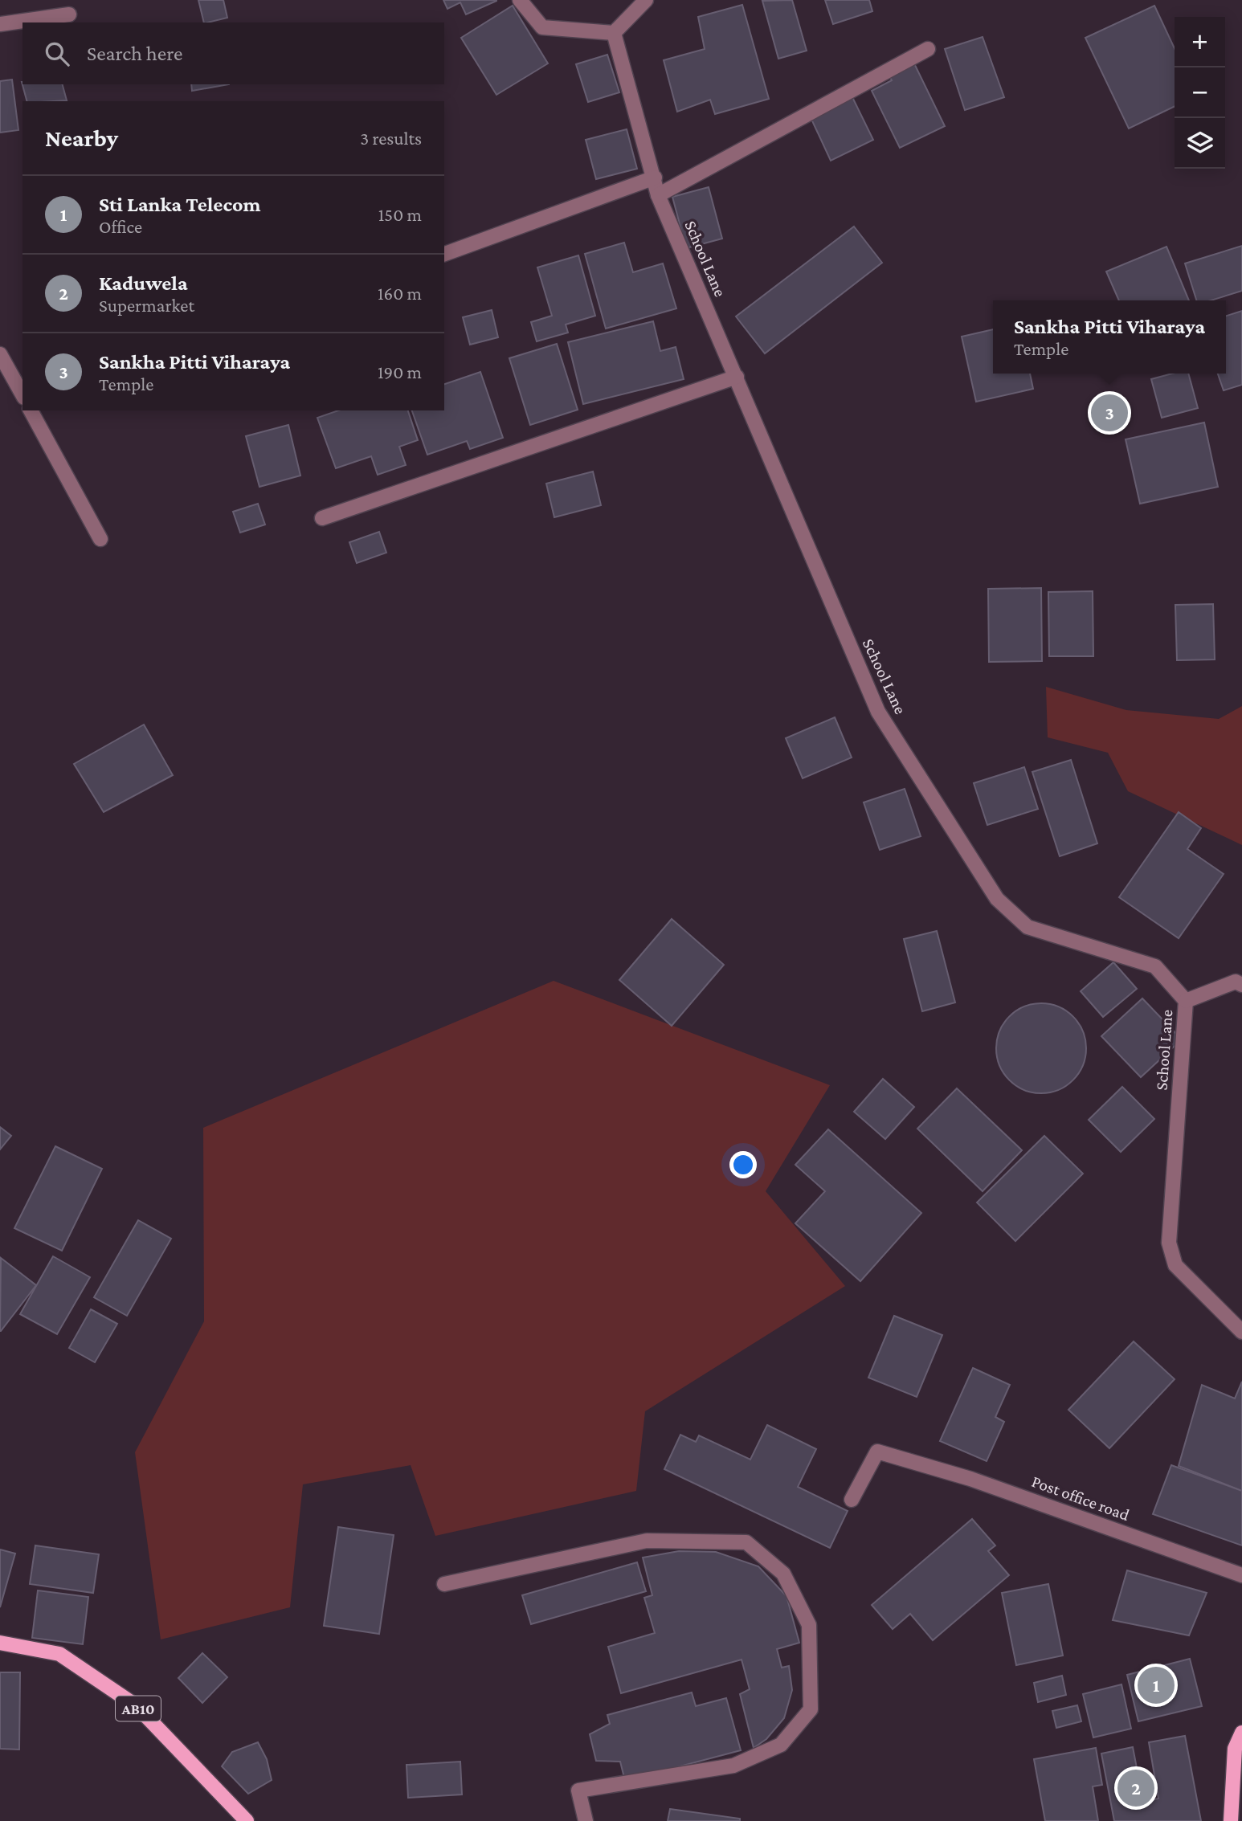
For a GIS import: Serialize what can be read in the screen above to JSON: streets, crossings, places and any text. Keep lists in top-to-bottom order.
{
  "streets": {
    "main road": ["AB10"],
    "street": ["School Lane", "Post office road"]
  },
  "page": {
    "map_buttons": ["+", "−"],
    "search": "Search here",
    "heading": ["Nearby", "3 results"],
    "list": [
      {
        "mark": "1",
        "name": "Sti Lanka Telecom",
        "note": "Office",
        "value": "150 m"
      },
      {
        "mark": "2",
        "name": "Kaduwela",
        "note": "Supermarket",
        "value": "160 m"
      },
      {
        "mark": "3",
        "name": "Sankha Pitti Viharaya",
        "note": "Temple",
        "value": "190 m"
      }
    ],
    "popup": ["Sankha Pitti Viharaya", "Temple"],
    "pins": ["3", "1", "2"]
  }
}
